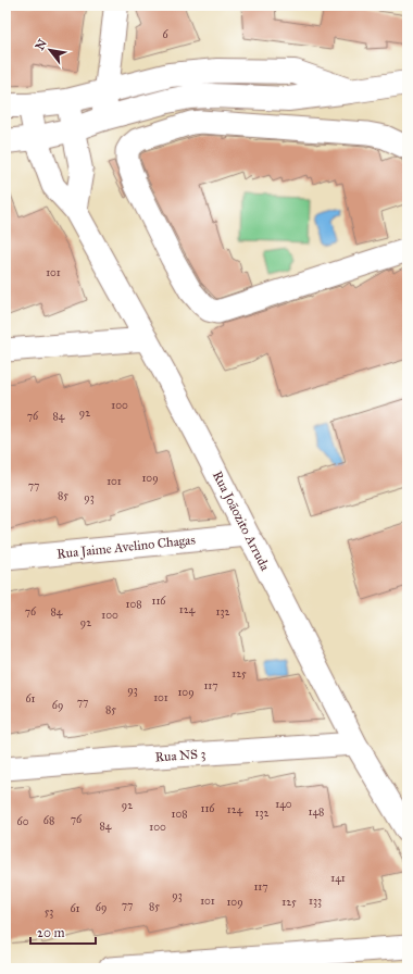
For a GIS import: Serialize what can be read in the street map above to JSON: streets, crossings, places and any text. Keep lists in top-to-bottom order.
{
  "streets": {
    "street": ["Rua Joãozito Arruda", "Rua Jaime Avelino Chagas", "Rua NS 3"]
  },
  "crossings": [
    ["Rua Joãozito Arruda", "Rua Jaime Avelino Chagas"],
    ["Rua Joãozito Arruda", "Rua NS 3"]
  ],
  "house_numbers": [
    "6",
    "101",
    "100",
    "92",
    "76",
    "84",
    "109",
    "101",
    "77",
    "85",
    "93",
    "116",
    "108",
    "124",
    "76",
    "84",
    "132",
    "100",
    "92",
    "125",
    "117",
    "93",
    "109",
    "101",
    "61",
    "77",
    "69",
    "85",
    "140",
    "92",
    "116",
    "124",
    "148",
    "132",
    "108",
    "76",
    "68",
    "60",
    "84",
    "100",
    "141",
    "117",
    "93",
    "101",
    "133",
    "109",
    "125",
    "77",
    "85",
    "69",
    "61",
    "53"
  ],
  "scale_bar": "20 m",
  "north": "top left"
}
